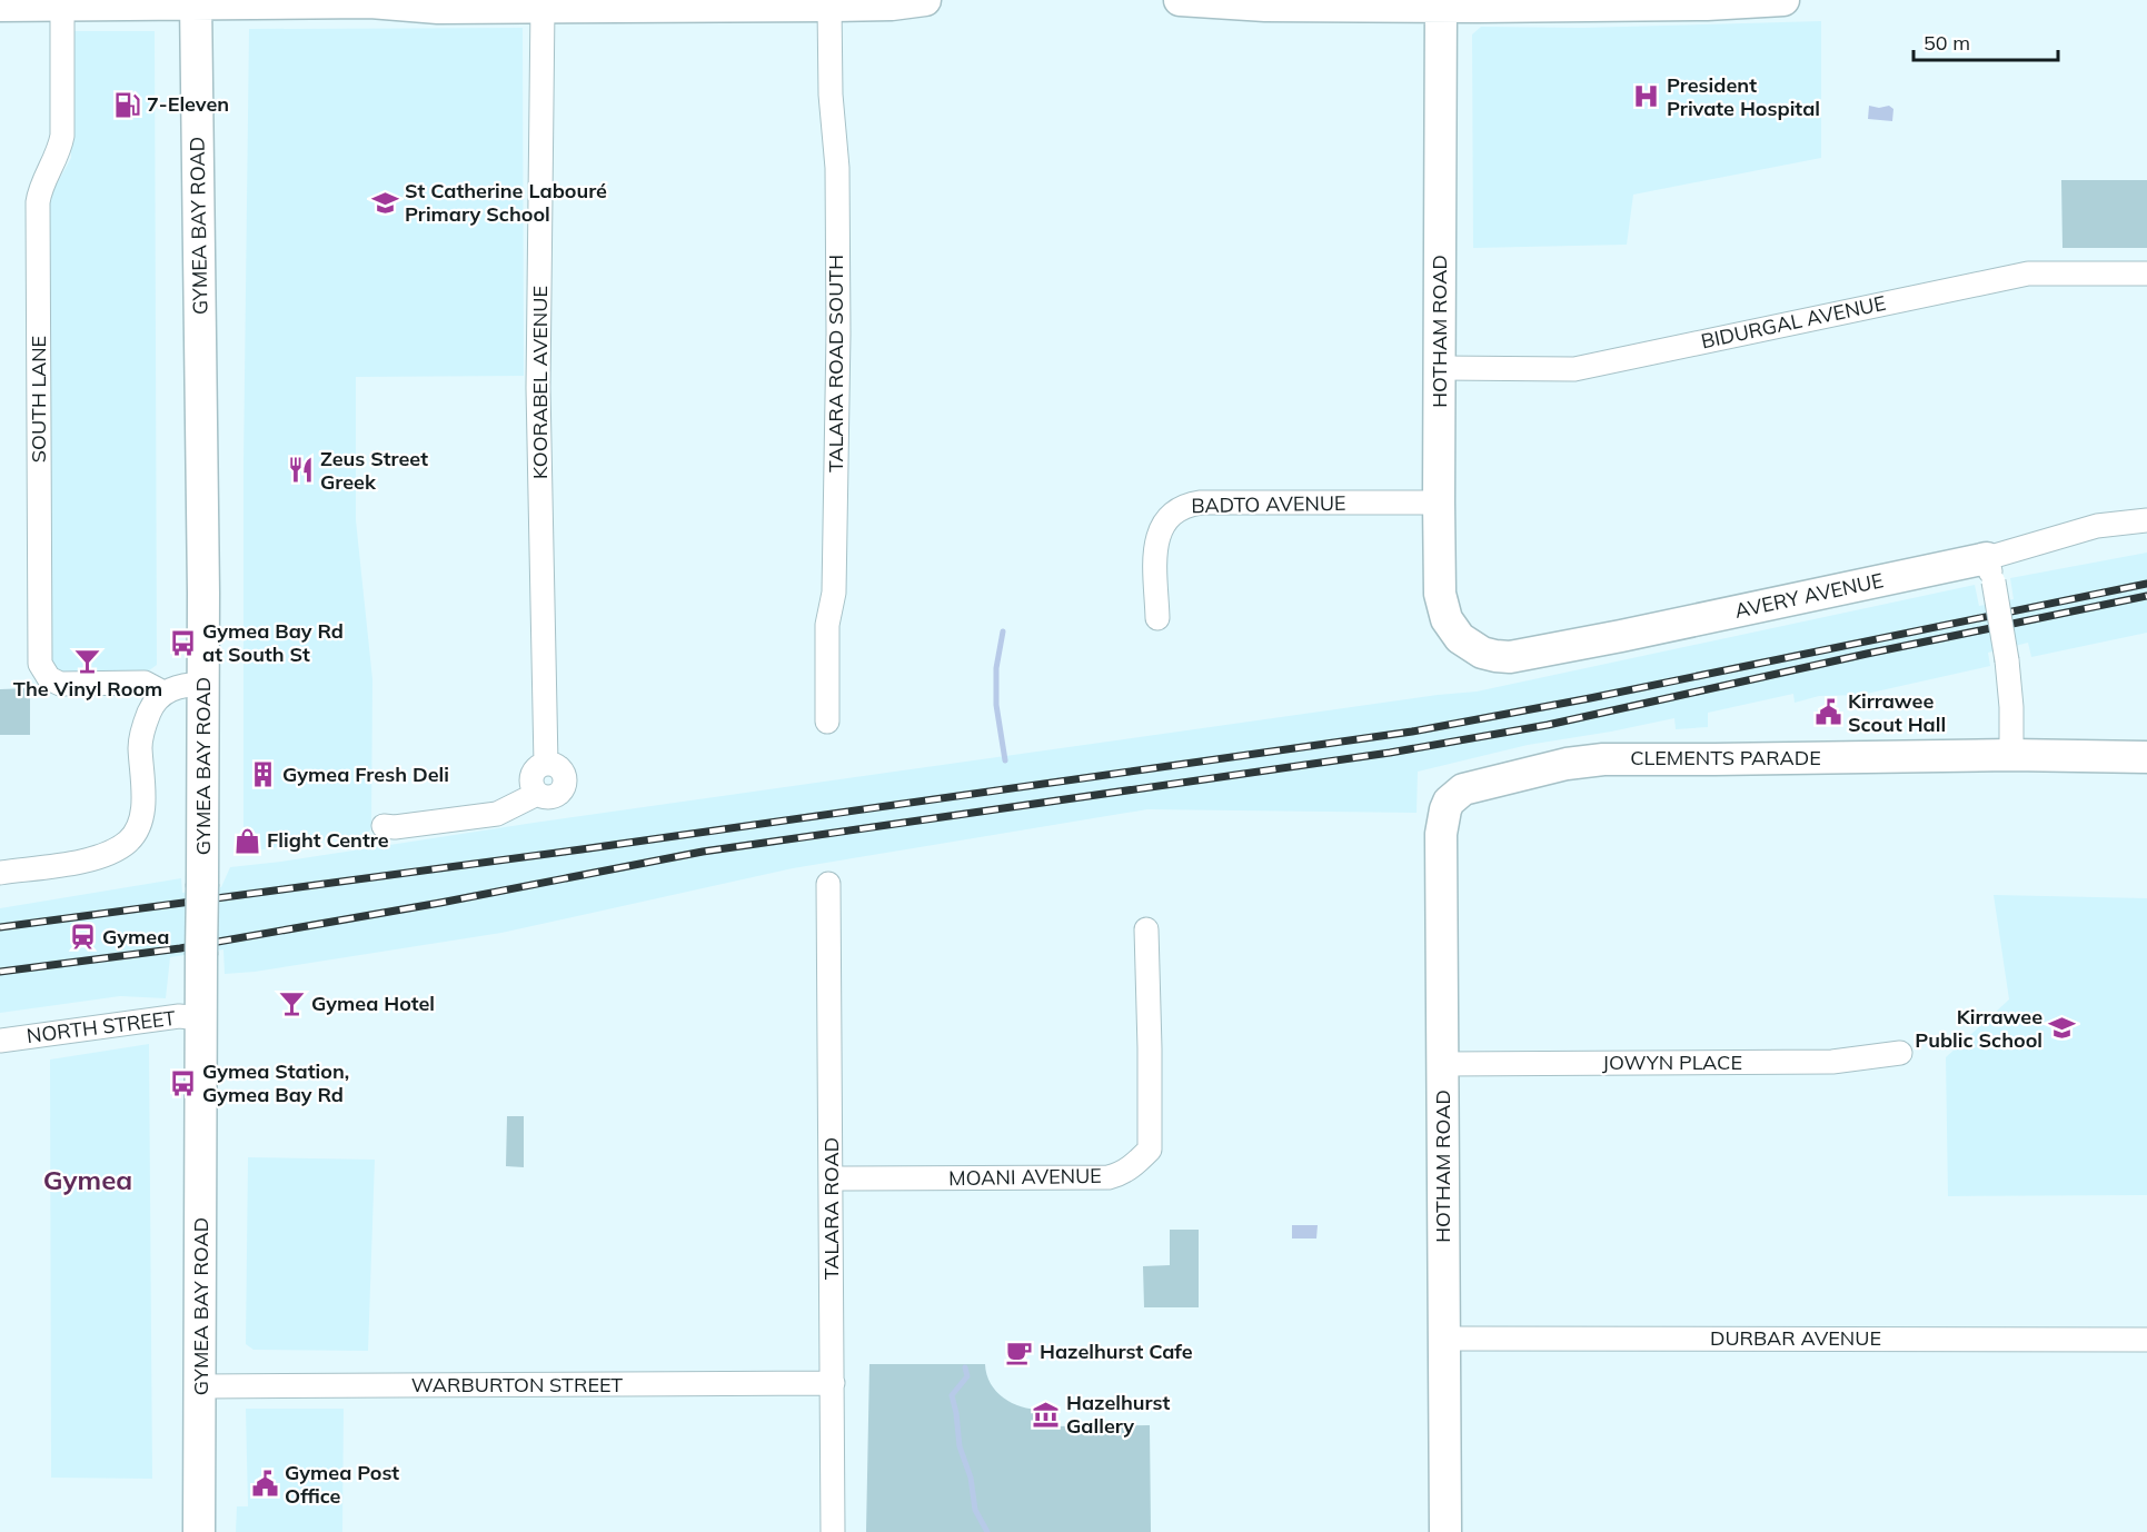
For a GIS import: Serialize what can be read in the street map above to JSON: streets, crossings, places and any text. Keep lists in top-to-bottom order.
{
  "streets": {
    "street": [
      "GYMEA BAY ROAD",
      "BIDURGAL AVENUE",
      "HOTHAM ROAD",
      "TALARA ROAD SOUTH",
      "KOORABEL AVENUE",
      "SOUTH LANE",
      "BADTO AVENUE",
      "AVERY AVENUE",
      "CLEMENTS PARADE",
      "NORTH STREET",
      "JOWYN PLACE",
      "MOANI AVENUE",
      "TALARA ROAD",
      "DURBAR AVENUE",
      "WARBURTON STREET"
    ]
  },
  "crossings": [
    ["GYMEA BAY ROAD", "NORTH STREET"],
    ["GYMEA BAY ROAD", "WARBURTON STREET"],
    ["BIDURGAL AVENUE", "HOTHAM ROAD"],
    ["HOTHAM ROAD", "BADTO AVENUE"],
    ["HOTHAM ROAD", "AVERY AVENUE"],
    ["HOTHAM ROAD", "CLEMENTS PARADE"],
    ["HOTHAM ROAD", "JOWYN PLACE"],
    ["HOTHAM ROAD", "DURBAR AVENUE"],
    ["MOANI AVENUE", "TALARA ROAD"],
    ["TALARA ROAD", "WARBURTON STREET"]
  ],
  "districts": ["Gymea"],
  "places": {
    "hospital": ["President Private Hospital"],
    "fuel station": ["7-Eleven"],
    "school or university": ["St Catherine Labouré Primary School", "Kirrawee Public School"],
    "restaurant": ["Zeus Street Greek"],
    "bus stop": ["Gymea Bay Rd at South St", "Gymea Station, Gymea Bay Rd"],
    "bar": ["The Vinyl Room", "Gymea Hotel"],
    "public building": ["Kirrawee Scout Hall", "Gymea Post Office"],
    "building": ["Gymea Fresh Deli"],
    "shop": ["Flight Centre"],
    "station": ["Gymea"],
    "cafe": ["Hazelhurst Cafe"],
    "museum": ["Hazelhurst Gallery"]
  },
  "scale_bar": "50 m"
}
